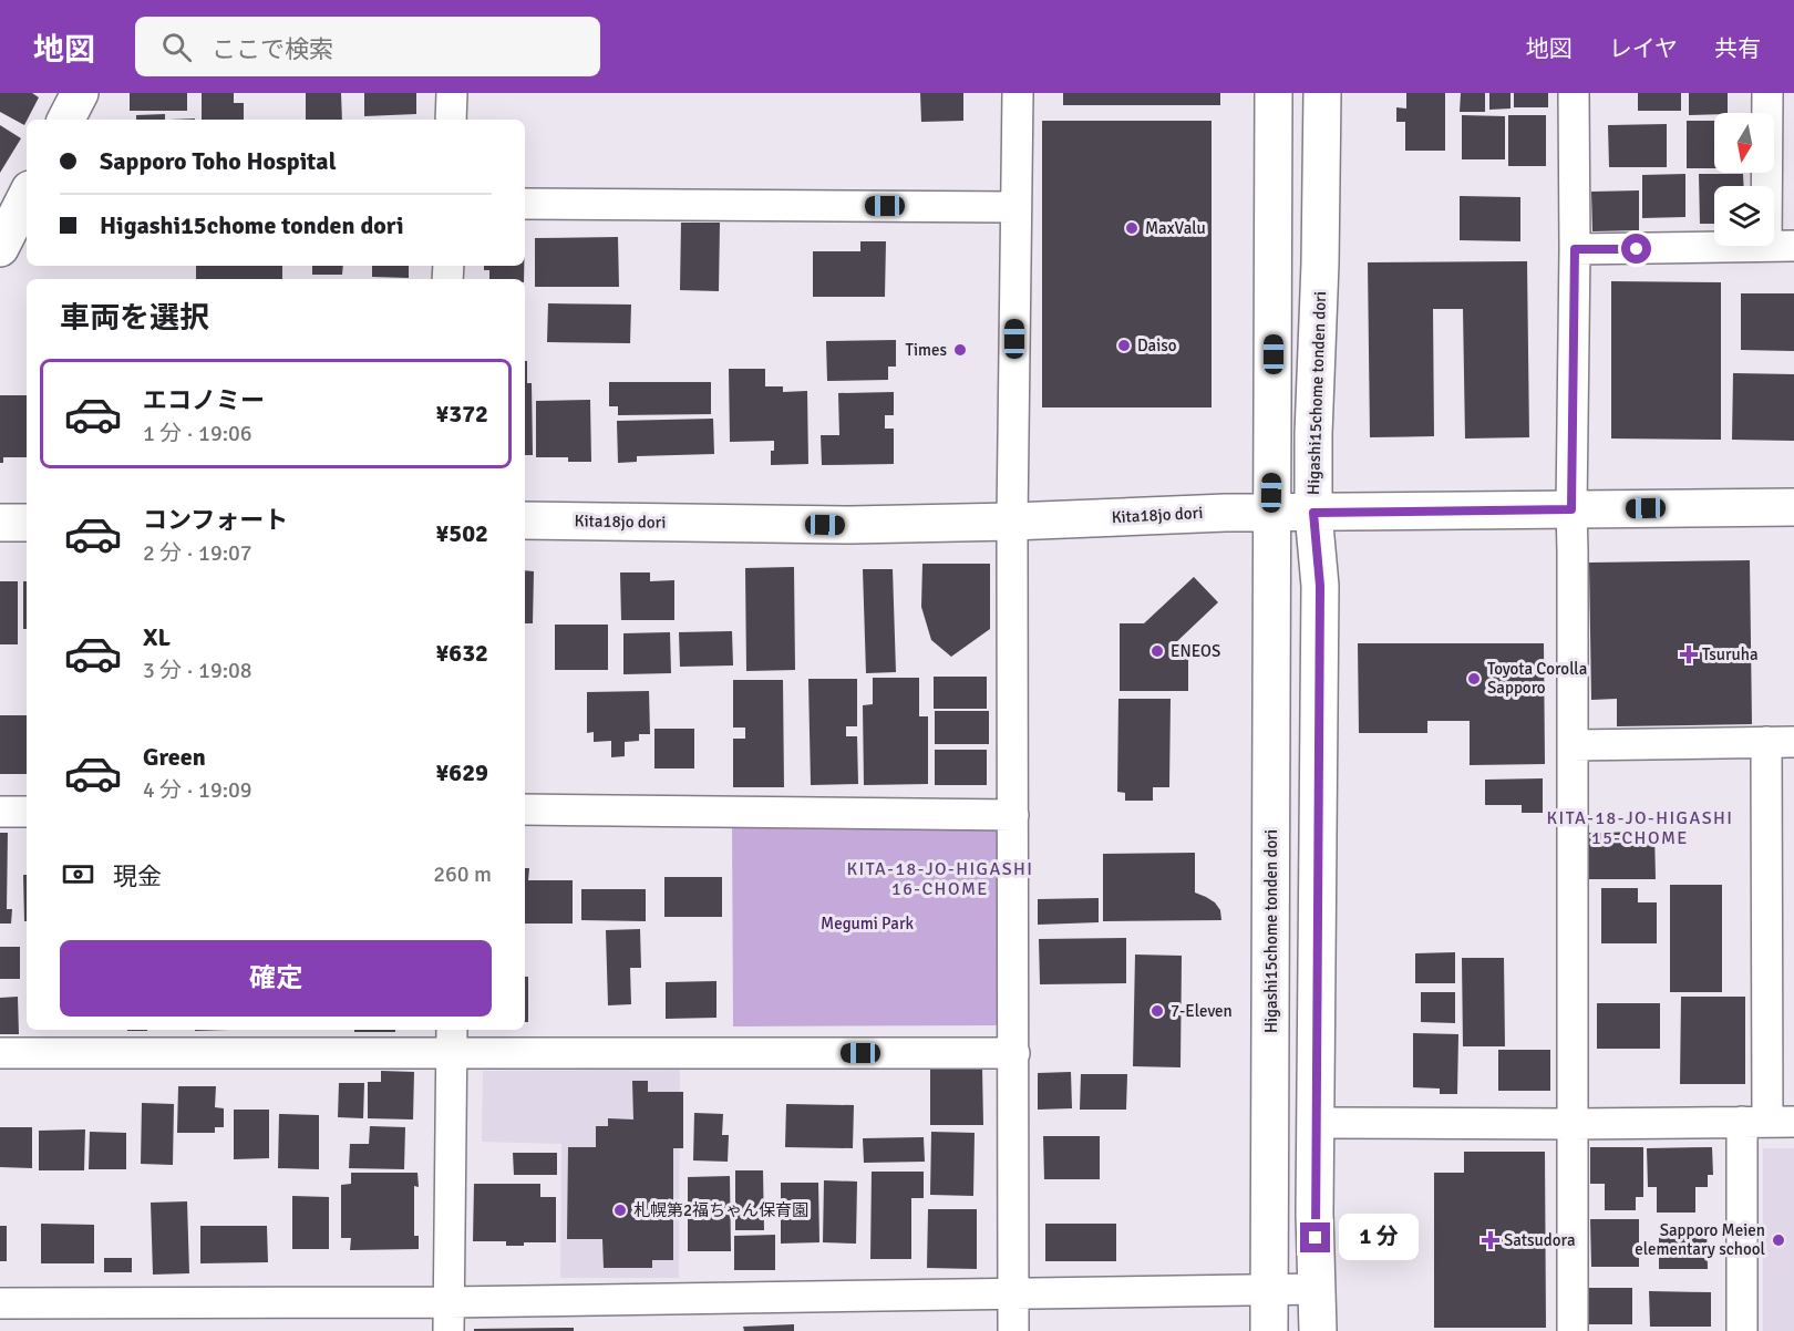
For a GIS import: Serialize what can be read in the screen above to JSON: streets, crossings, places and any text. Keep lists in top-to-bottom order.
{
  "streets": {
    "street": ["Higashi15chome tonden dori", "Kita18jo dori"]
  },
  "crossings": [
    ["Higashi15chome tonden dori", "Kita18jo dori"]
  ],
  "districts": ["KITA-18-JO-HIGASHI 15-CHOME", "KITA-18-JO-HIGASHI 16-CHOME"],
  "parks": ["Megumi Park"],
  "places": {
    "other": [
      "MaxValu",
      "Daiso",
      "Times",
      "ENEOS",
      "Toyota Corolla Sapporo",
      "7-Eleven",
      "札幌第2福ちゃん保育園",
      "Sapporo Meien elementary school"
    ],
    "health": ["Tsuruha", "Satsudora"]
  },
  "north": "bottom",
  "page": {
    "header": "地図",
    "search": "ここで検索",
    "nav": ["地図", "レイヤ", "共有"],
    "banner": ["Sapporo Toho Hospital", "Higashi15chome tonden dori"],
    "heading": "車両を選択",
    "list": [
      {
        "name": "エコノミー",
        "note": "1 分 · 19:06",
        "value": "¥372"
      },
      {
        "name": "コンフォート",
        "note": "2 分 · 19:07",
        "value": "¥502"
      },
      {
        "name": "XL",
        "note": "3 分 · 19:08",
        "value": "¥632"
      },
      {
        "name": "Green",
        "note": "4 分 · 19:09",
        "value": "¥629"
      }
    ],
    "pay": ["現金", "260 m"],
    "buttons": "確定",
    "bubble": "1 分"
  }
}
